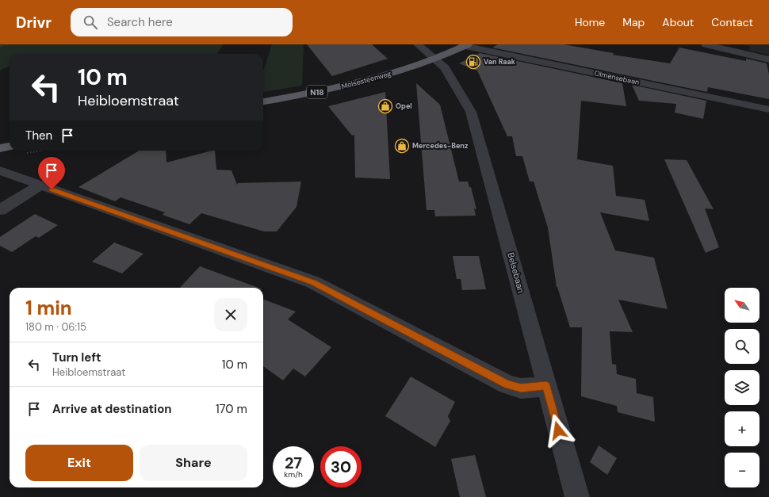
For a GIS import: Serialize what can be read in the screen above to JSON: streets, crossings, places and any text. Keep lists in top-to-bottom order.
{
  "streets": {
    "main road": ["Molsesteenweg", "N18"],
    "street": ["Olmensebaan", "Belsebaan"]
  },
  "crossings": [
    ["Olmensebaan", "Molsesteenweg"],
    ["Molsesteenweg", "Belsebaan"]
  ],
  "places": {
    "fuel station": ["Van Raak"],
    "shop": ["Opel", "Mercedes-Benz"]
  },
  "north": "top left",
  "page": {
    "header": "Drivr",
    "search": "Search here",
    "nav": [
      "Home",
      "Map",
      "About",
      "Contact"
    ],
    "turn": ["10 m", "Heibloemstraat"],
    "then": "Then",
    "map_buttons": ["+", "−"],
    "heading": ["1 min", "180 m · 06:15"],
    "list": [
      {
        "name": "Turn left",
        "note": "Heibloemstraat",
        "value": "10 m"
      },
      {
        "name": "Arrive at destination",
        "value": "170 m"
      }
    ],
    "buttons": ["Exit", "Share"],
    "speed": "27 km/h",
    "limit": "30"
  }
}
